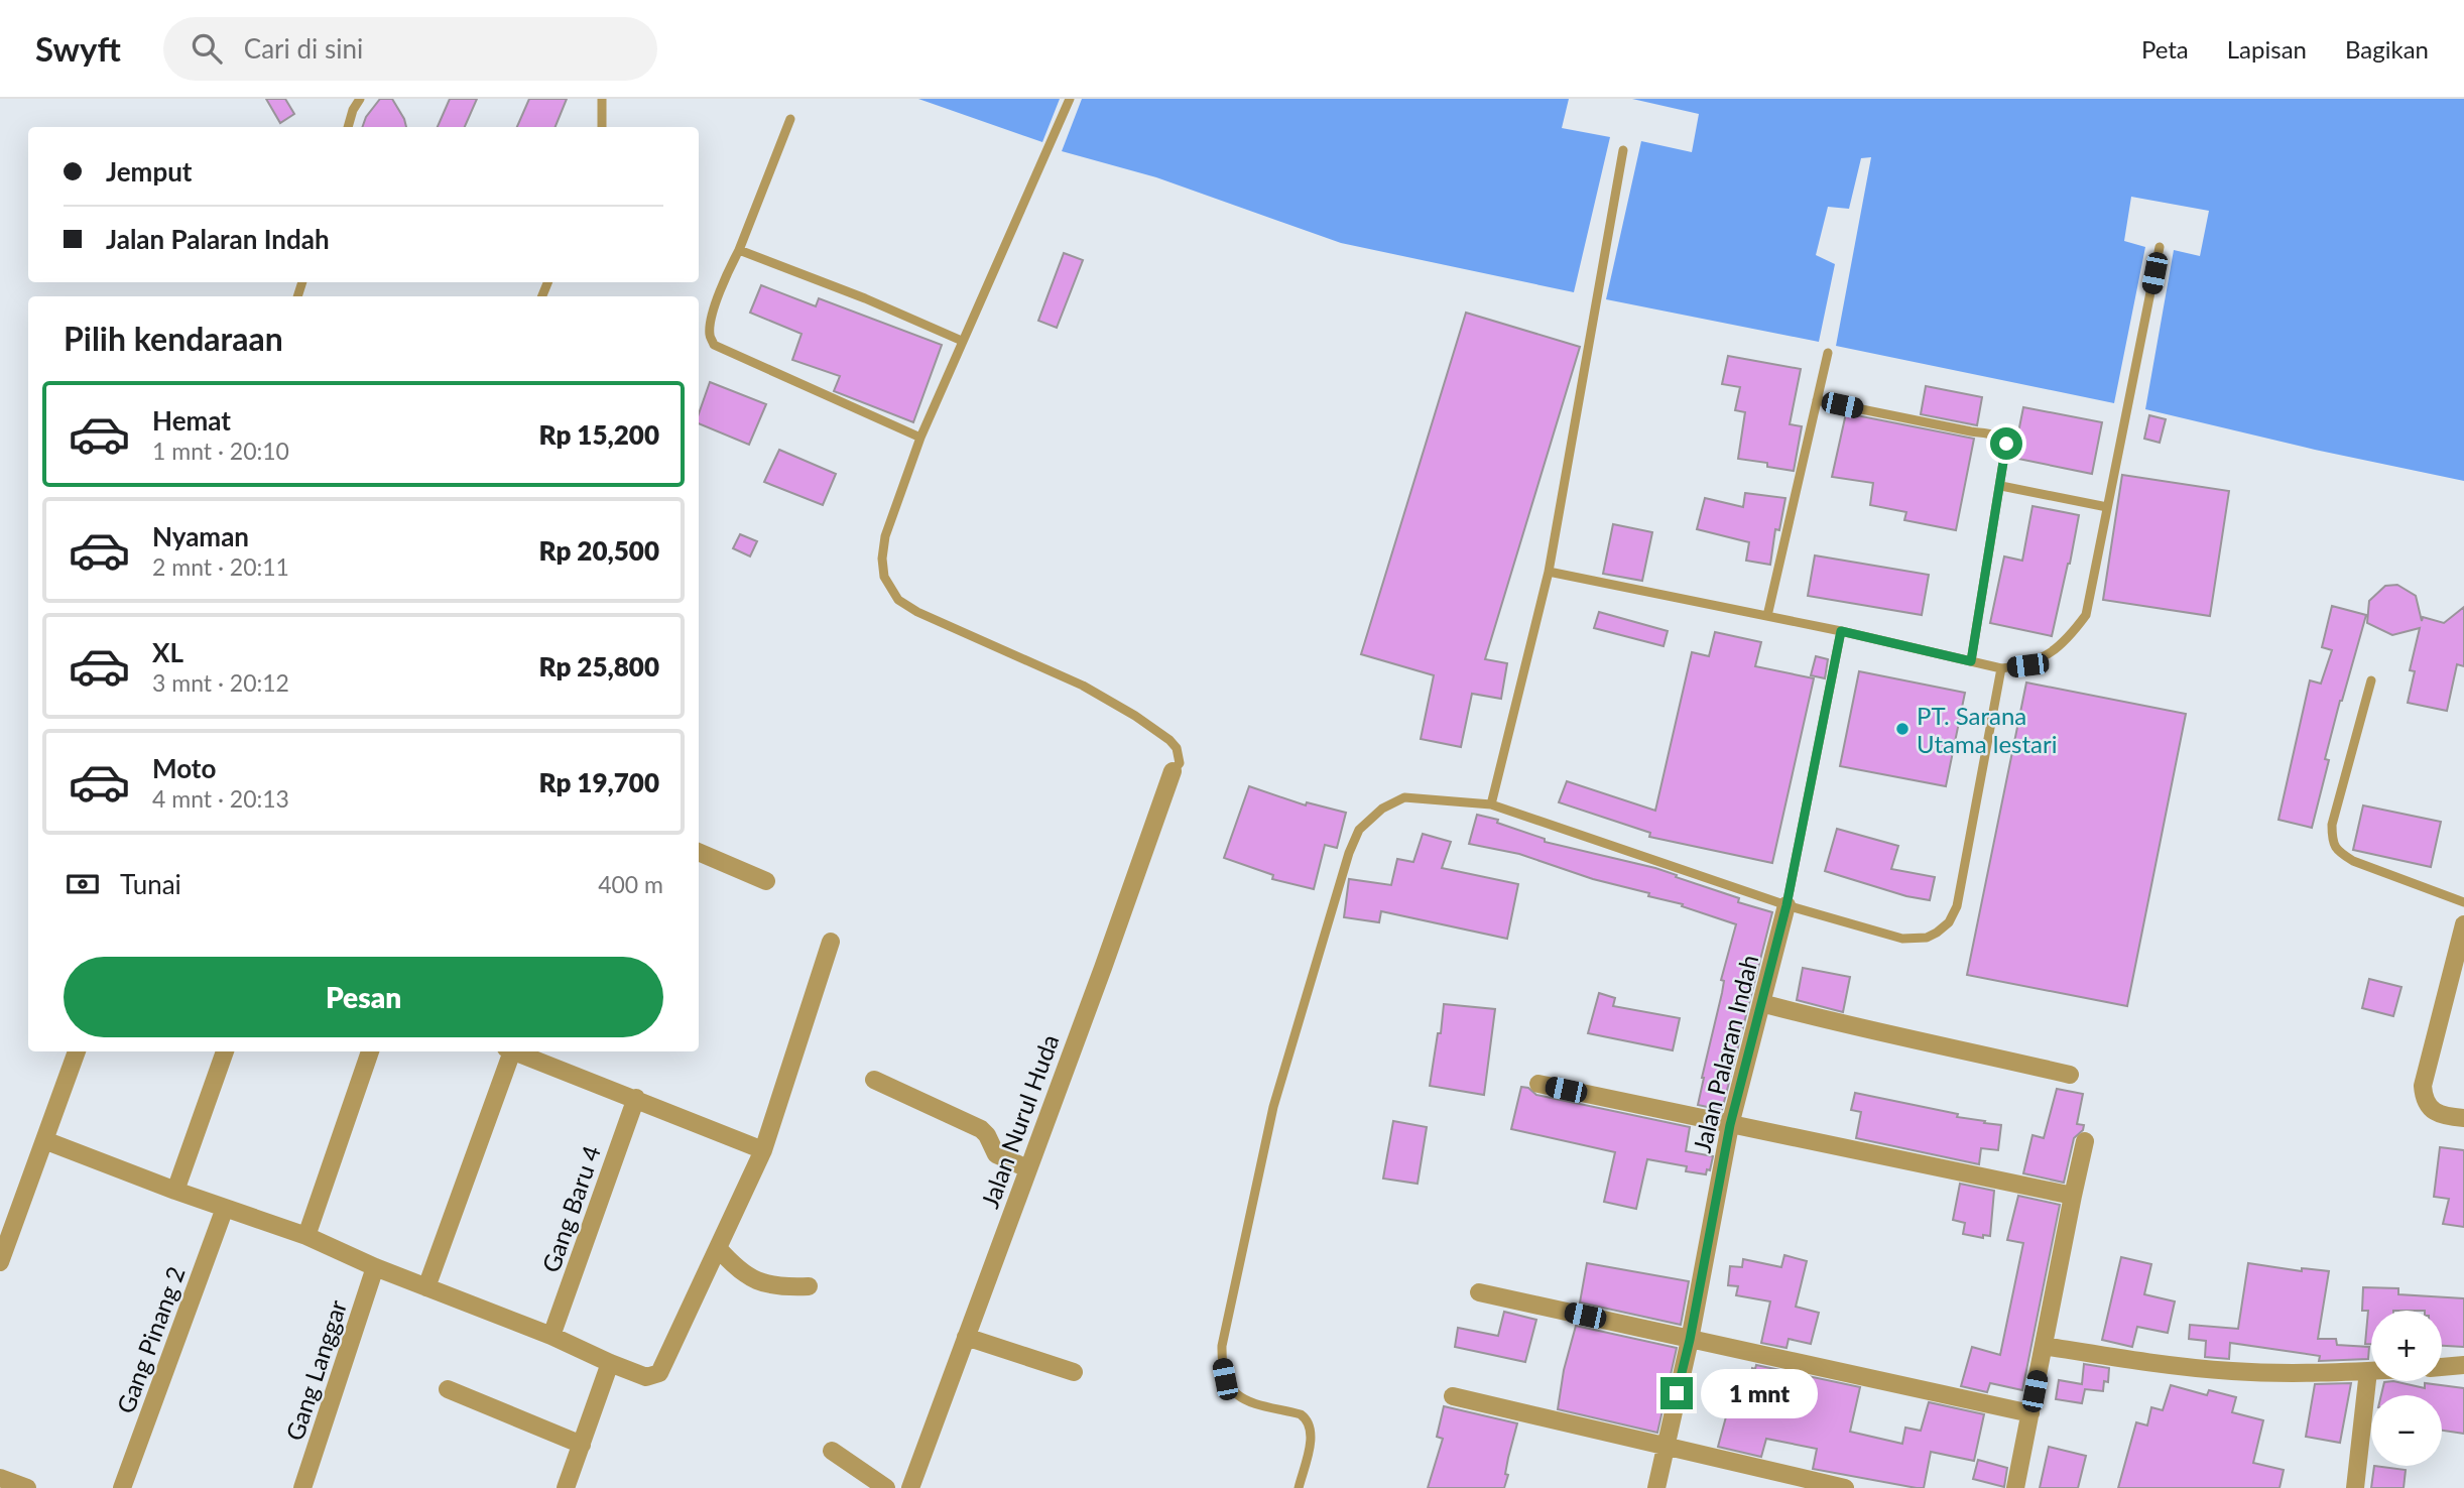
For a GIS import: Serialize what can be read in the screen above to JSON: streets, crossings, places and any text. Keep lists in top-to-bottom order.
{
  "streets": {
    "street": [
      "Jalan Palaran Indah",
      "Jalan Nurul Huda",
      "Gang Baru 4",
      "Gang Pinang 2",
      "Gang Langgar"
    ]
  },
  "places": ["PT. Sarana Utama lestari"],
  "page": {
    "header": "Swyft",
    "search": "Cari di sini",
    "nav": ["Peta", "Lapisan", "Bagikan"],
    "banner": ["Jemput", "Jalan Palaran Indah"],
    "heading": "Pilih kendaraan",
    "list": [
      {
        "name": "Hemat",
        "note": "1 mnt · 20:10",
        "value": "Rp 15,200"
      },
      {
        "name": "Nyaman",
        "note": "2 mnt · 20:11",
        "value": "Rp 20,500"
      },
      {
        "name": "XL",
        "note": "3 mnt · 20:12",
        "value": "Rp 25,800"
      },
      {
        "name": "Moto",
        "note": "4 mnt · 20:13",
        "value": "Rp 19,700"
      }
    ],
    "pay": ["Tunai", "400 m"],
    "buttons": "Pesan",
    "map_buttons": ["+", "−"],
    "bubble": "1 mnt"
  }
}
